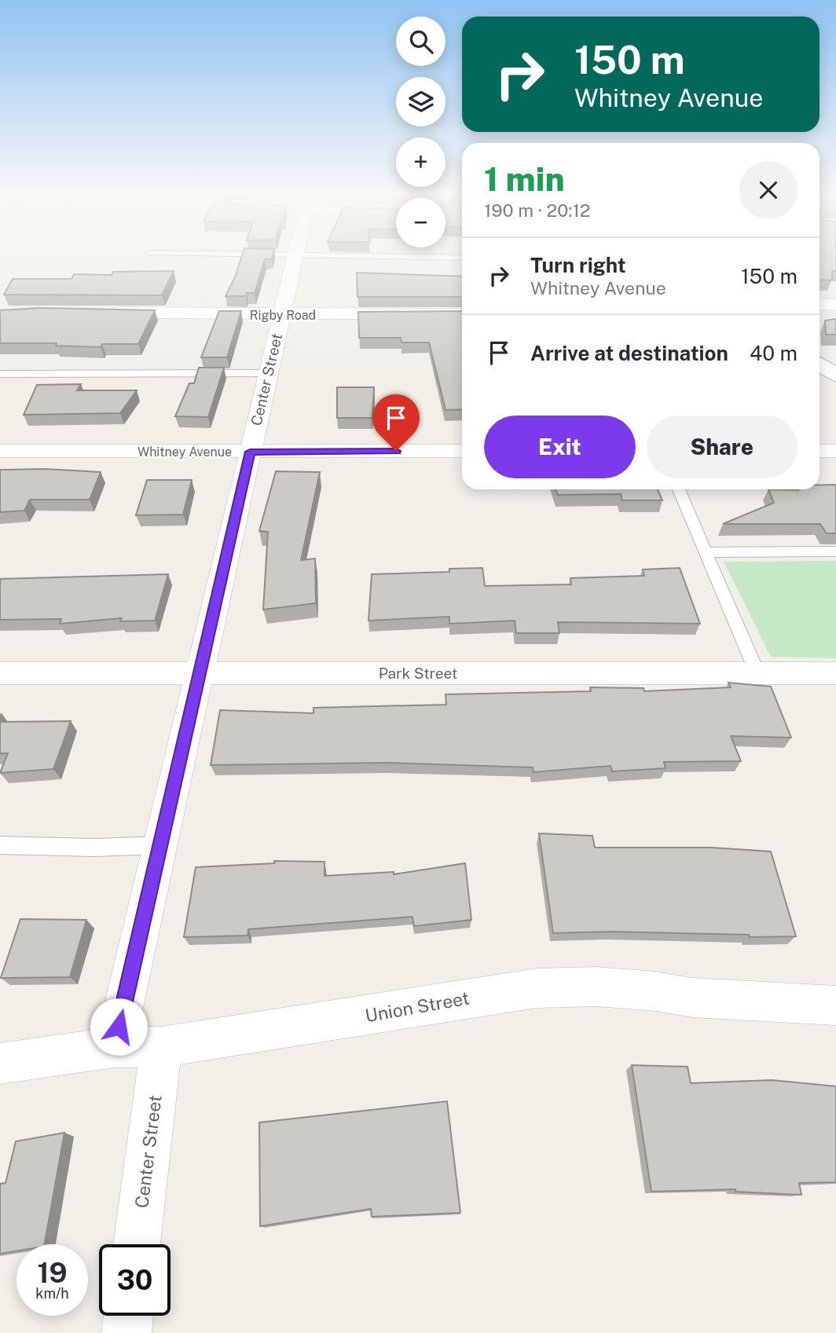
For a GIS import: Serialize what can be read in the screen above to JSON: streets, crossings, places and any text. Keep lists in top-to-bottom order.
{
  "streets": {
    "street": [
      "Rigby Road",
      "Center Street",
      "Whitney Avenue",
      "Park Street",
      "Union Street"
    ]
  },
  "crossings": [
    ["Rigby Road", "Center Street"],
    ["Center Street", "Whitney Avenue"],
    ["Center Street", "Park Street"],
    ["Center Street", "Union Street"]
  ],
  "page": {
    "map_buttons": ["+", "−"],
    "turn": ["150 m", "Whitney Avenue"],
    "heading": ["1 min", "190 m · 20:12"],
    "list": [
      {
        "name": "Turn right",
        "note": "Whitney Avenue",
        "value": "150 m"
      },
      {
        "name": "Arrive at destination",
        "value": "40 m"
      }
    ],
    "buttons": ["Exit", "Share"],
    "speed": "19 km/h",
    "limit": "30"
  }
}
